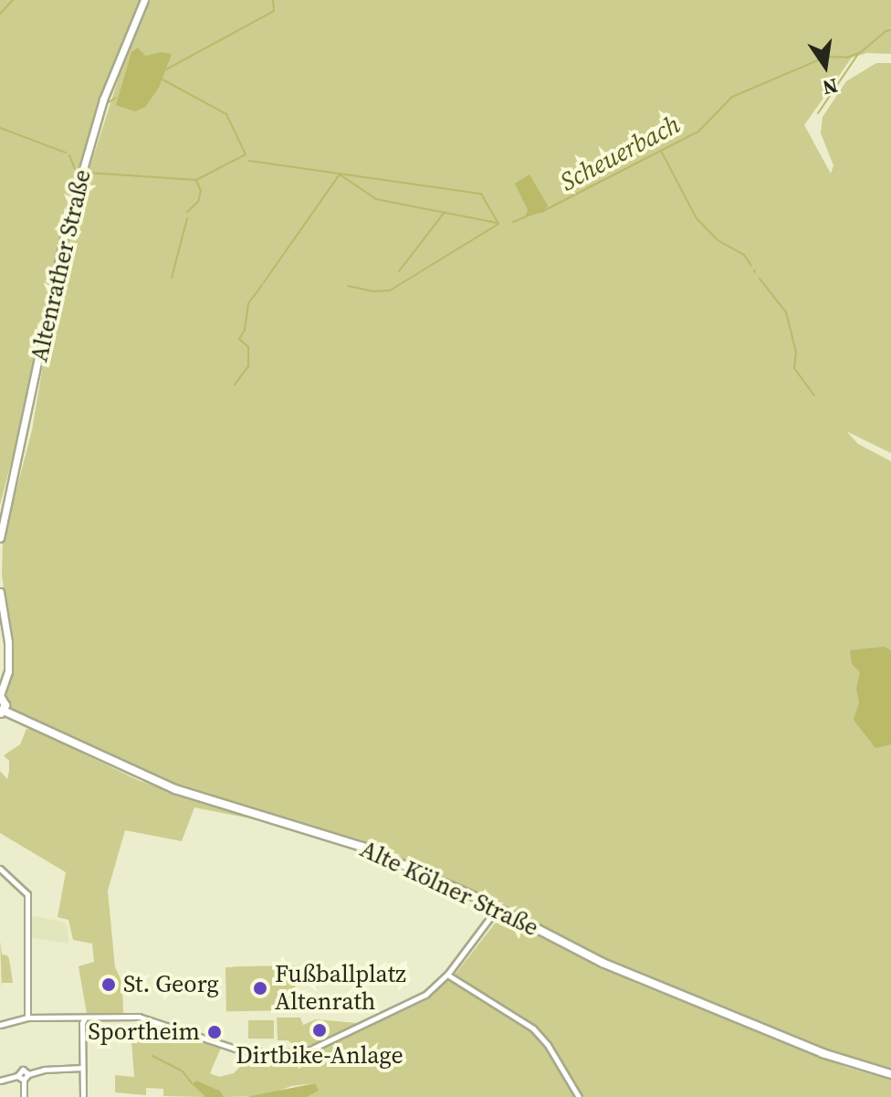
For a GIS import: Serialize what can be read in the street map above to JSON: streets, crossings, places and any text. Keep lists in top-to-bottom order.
{
  "streets": {
    "main road": ["Alte Kölner Straße"],
    "street": ["Altenrather Straße"]
  },
  "water": ["Scheuerbach"],
  "places": [
    "St. Georg",
    "Fußballplatz Altenrath",
    "Dirtbike-Anlage",
    "Sportheim"
  ],
  "north": "bottom"
}
